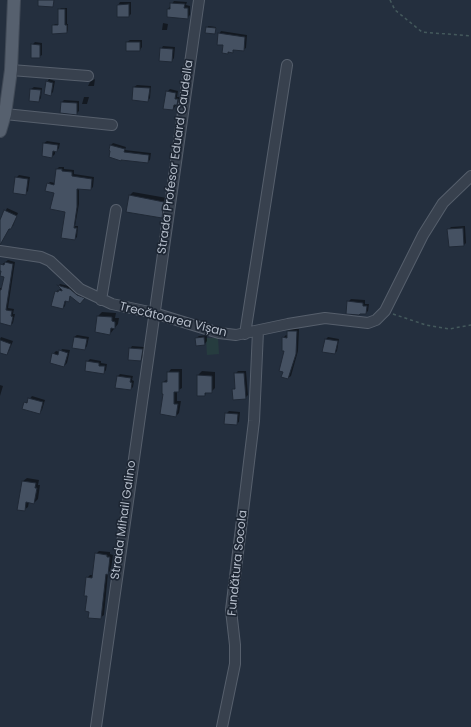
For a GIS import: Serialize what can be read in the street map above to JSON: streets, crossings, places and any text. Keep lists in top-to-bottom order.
{
  "streets": {
    "street": [
      "Strada Profesor Eduard Caudella",
      "Trecătoarea Vișan",
      "Strada Mihail Galino",
      "Fundătura Socola"
    ]
  },
  "crossings": [
    ["Strada Profesor Eduard Caudella", "Trecătoarea Vișan"],
    ["Strada Profesor Eduard Caudella", "Strada Mihail Galino"],
    ["Trecătoarea Vișan", "Strada Mihail Galino"],
    ["Trecătoarea Vișan", "Fundătura Socola"]
  ]
}
